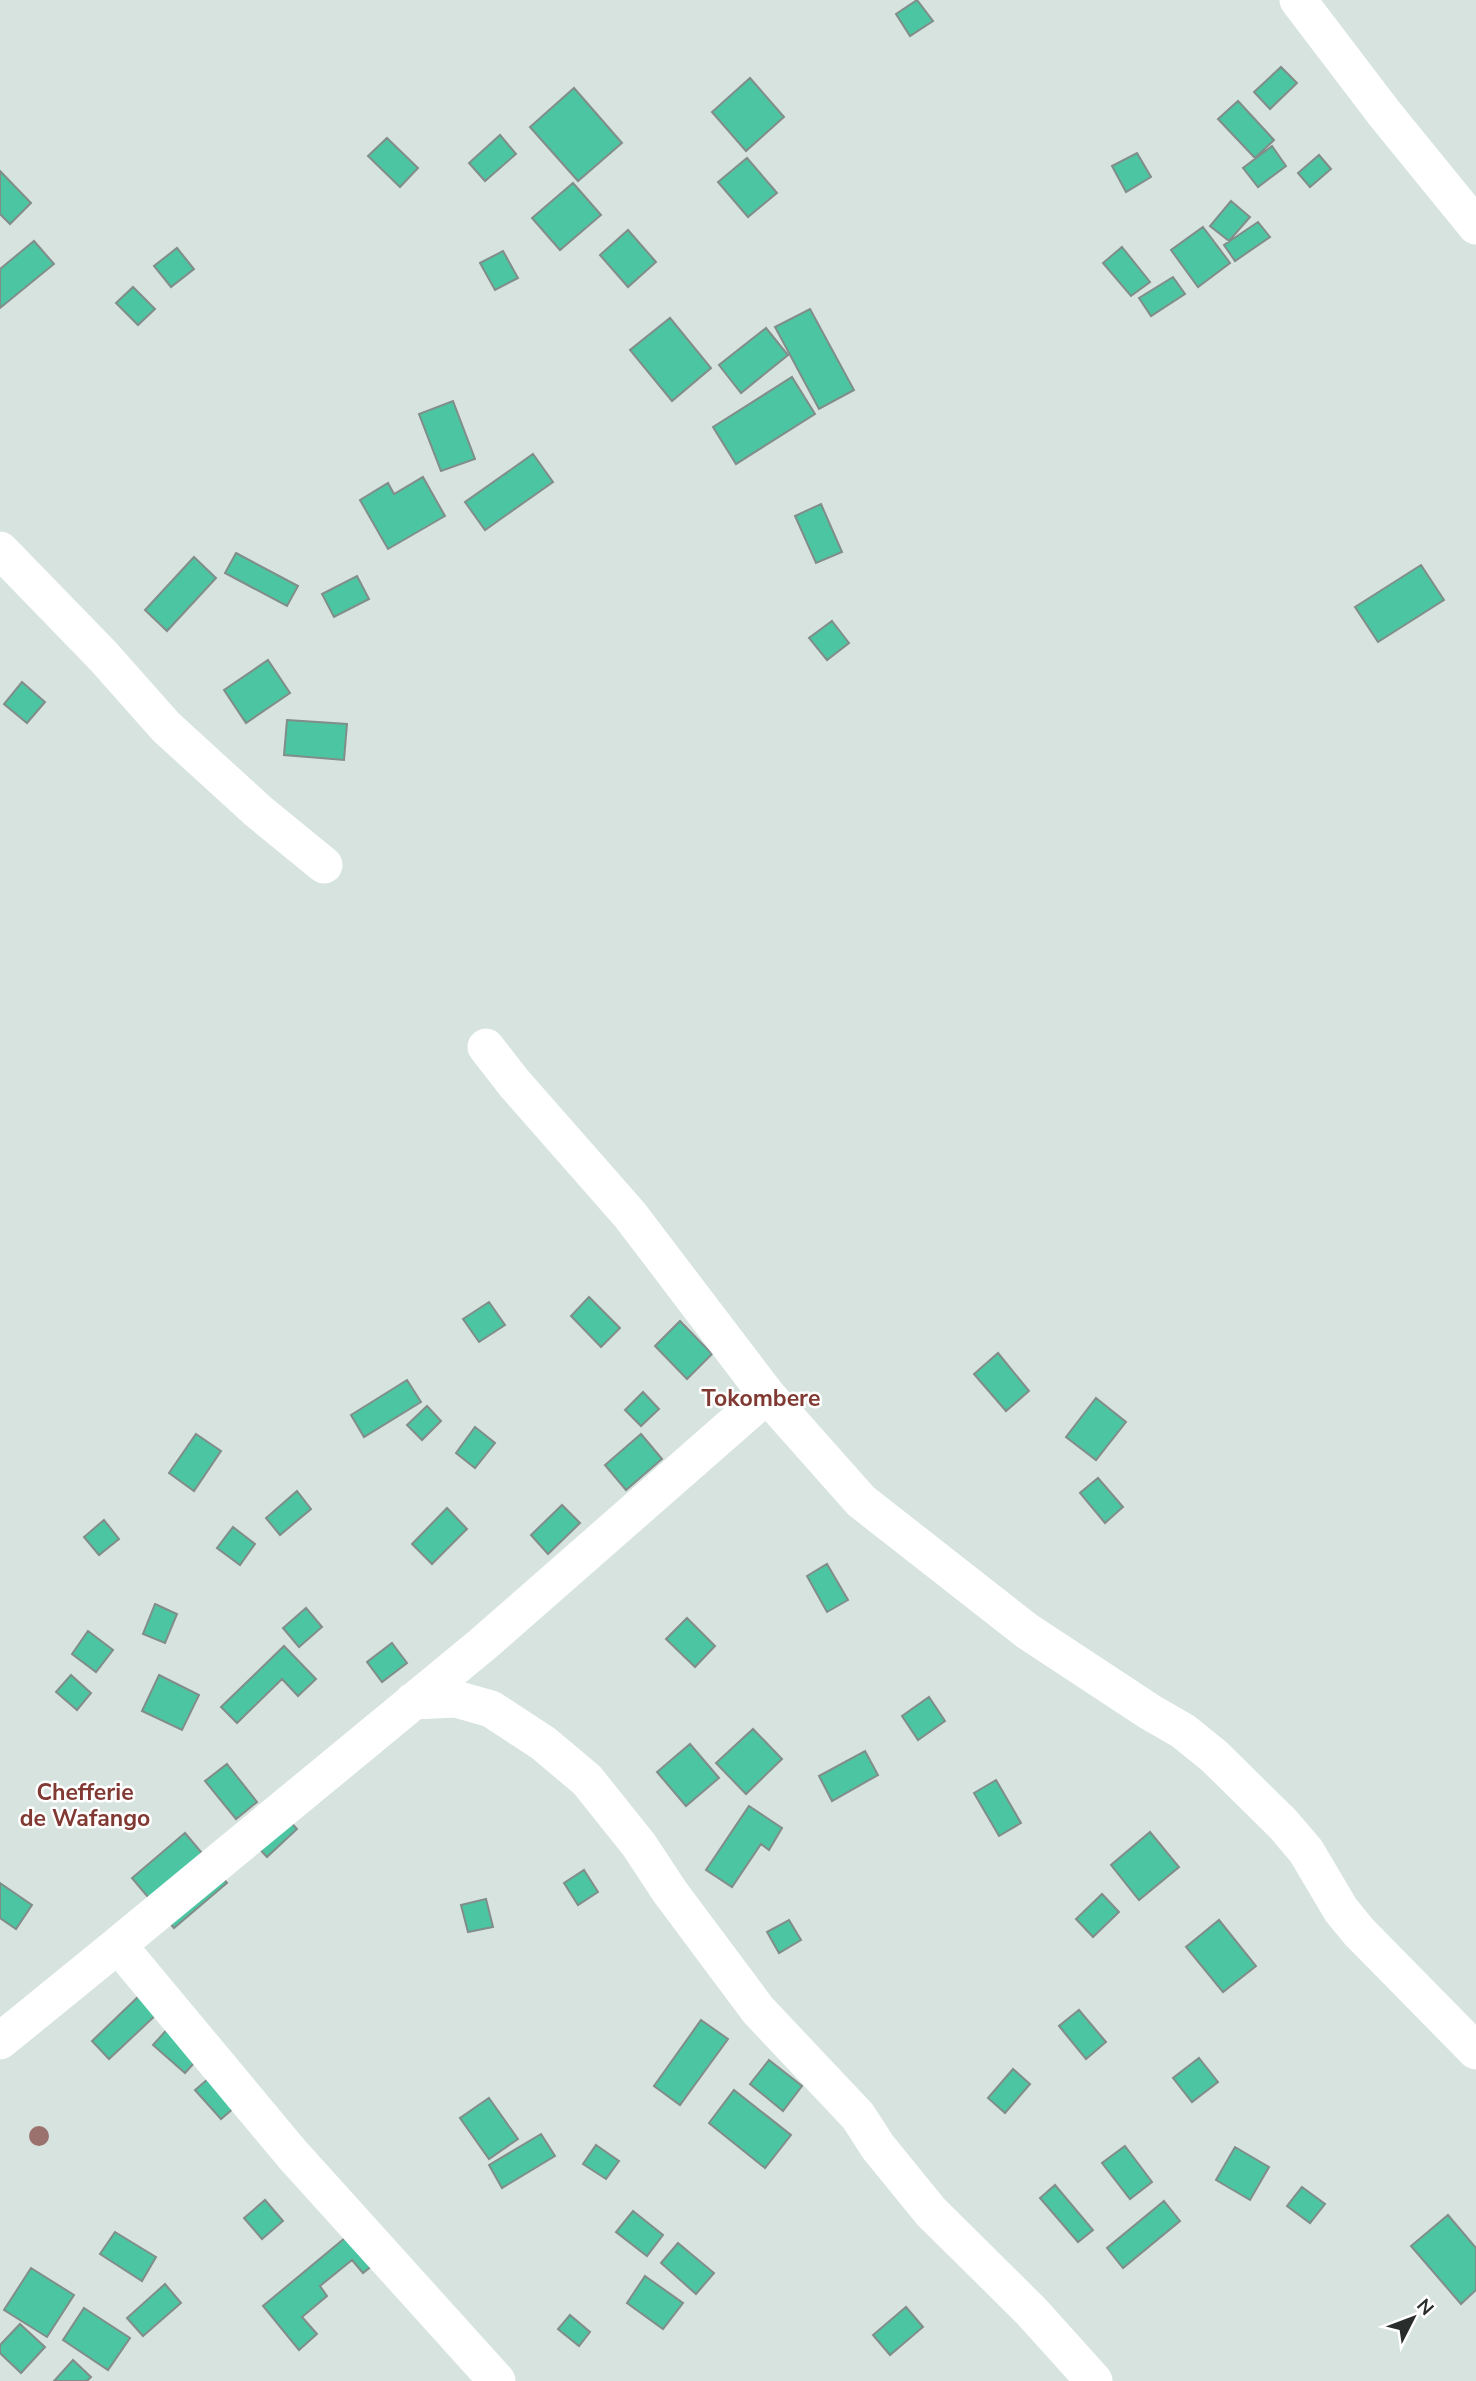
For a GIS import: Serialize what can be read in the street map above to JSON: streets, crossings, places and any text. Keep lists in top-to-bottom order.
{
  "districts": ["Tokombere", "Chefferie de Wafango"],
  "north": "top right"
}
